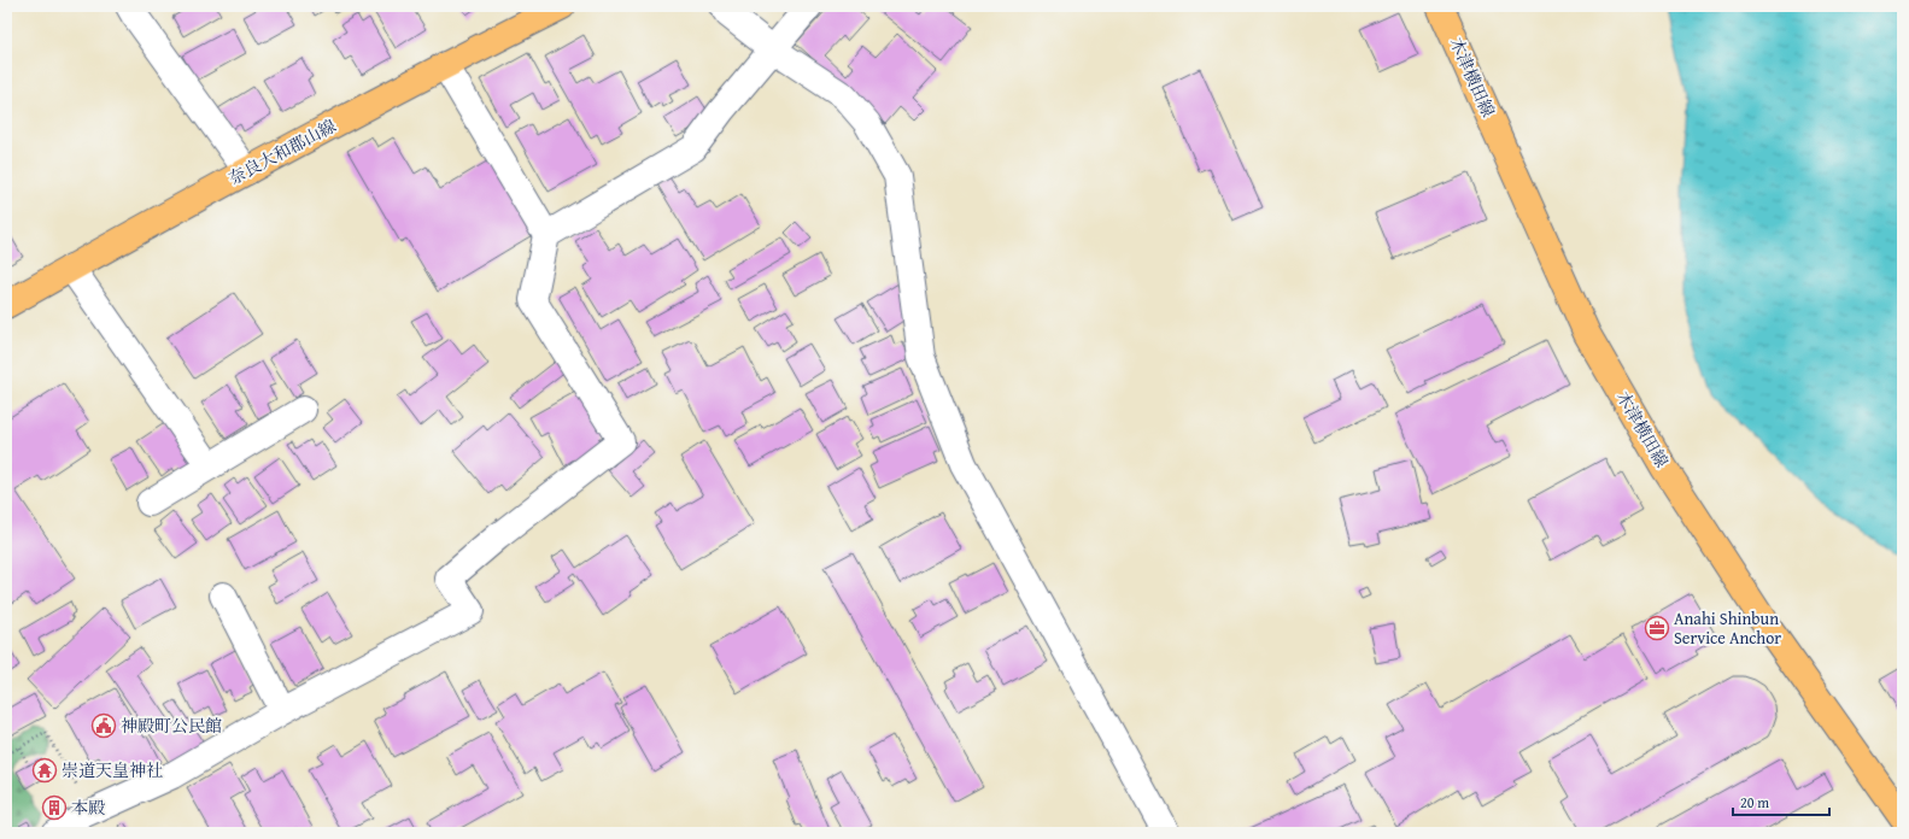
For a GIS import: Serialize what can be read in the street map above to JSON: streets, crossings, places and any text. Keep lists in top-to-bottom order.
{
  "streets": {
    "main road": ["木津横田線", "奈良大和郡山線"]
  },
  "places": {
    "office": ["Anahi Shinbun Service Anchor"],
    "public building": ["神殿町公民館"],
    "temple": ["崇道天皇神社"],
    "building": ["本殿"]
  },
  "scale_bar": "20 m"
}
